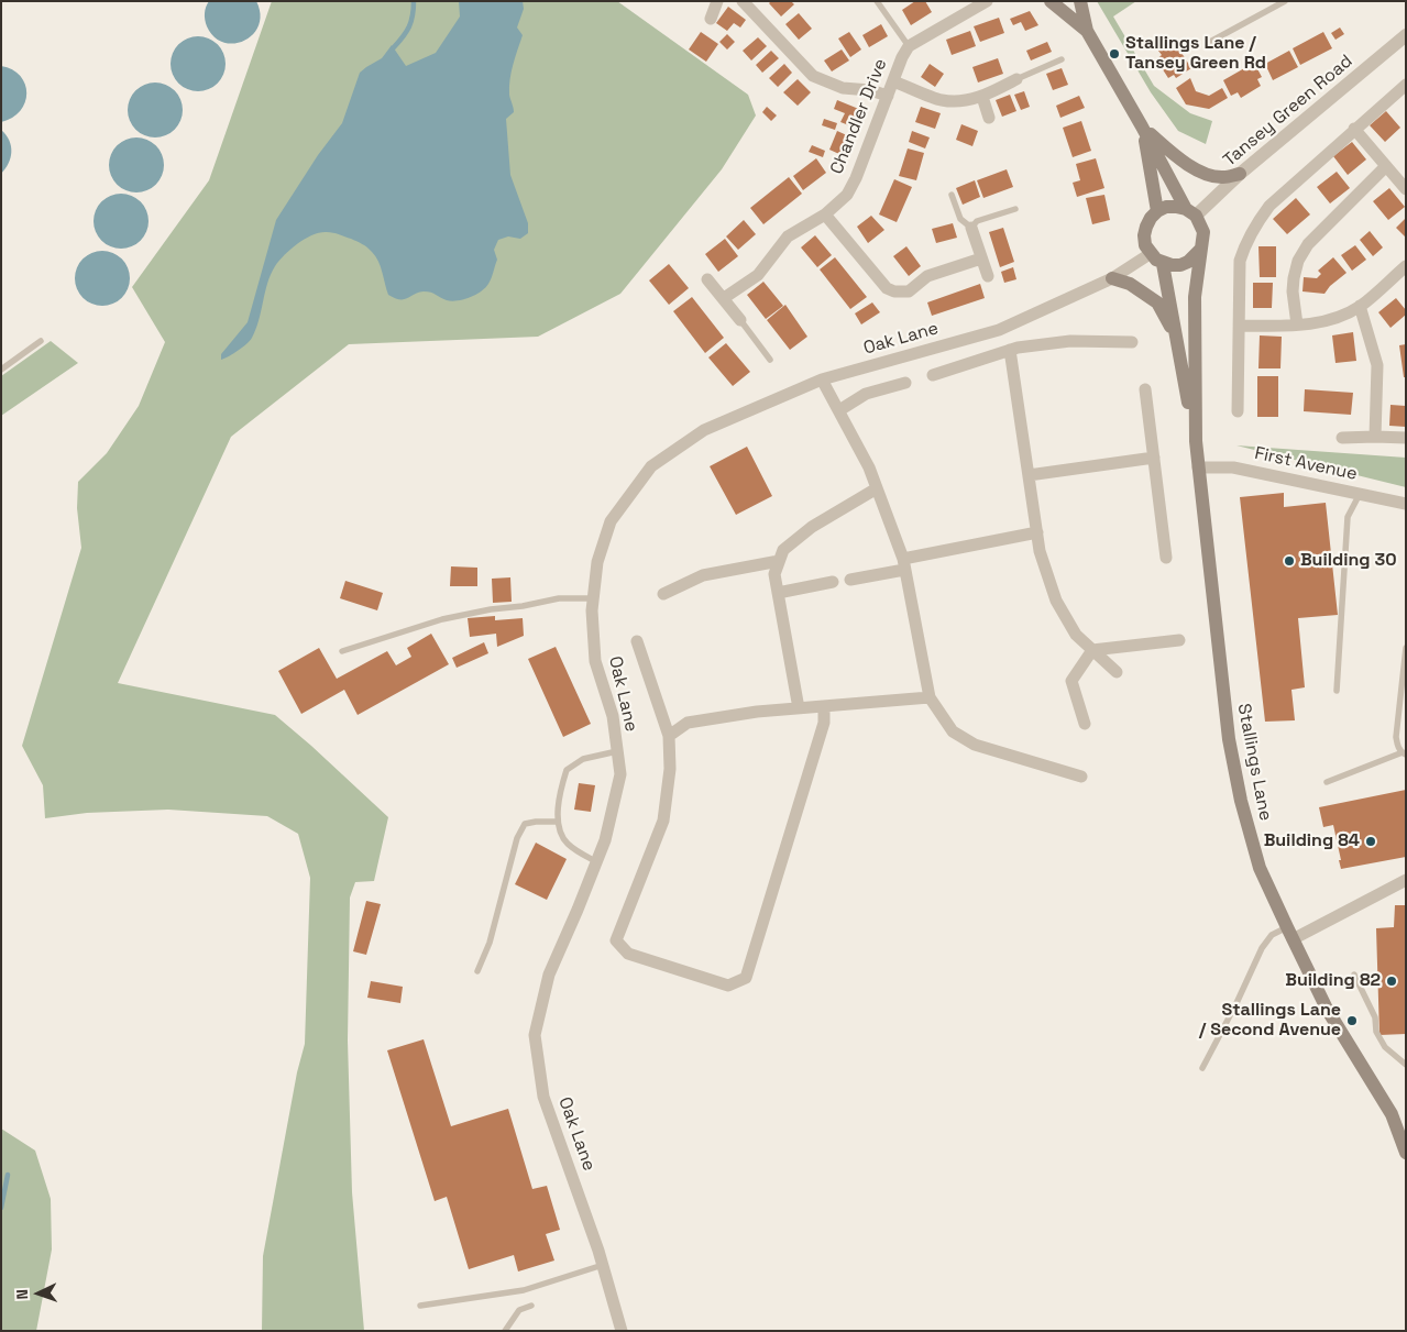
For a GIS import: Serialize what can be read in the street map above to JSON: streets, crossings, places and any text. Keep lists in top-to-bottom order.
{
  "streets": {
    "main road": ["Stallings Lane"],
    "street": [
      "Tansey Green Road",
      "Chandler Drive",
      "Oak Lane",
      "First Avenue"
    ]
  },
  "crossings": [
    ["Tansey Green Road", "Oak Lane"],
    ["First Avenue", "Stallings Lane"]
  ],
  "places": [
    "Stallings Lane / Tansey Green Rd",
    "Building 30",
    "Building 84",
    "Building 82",
    "Stallings Lane / Second Avenue"
  ],
  "north": "left"
}
